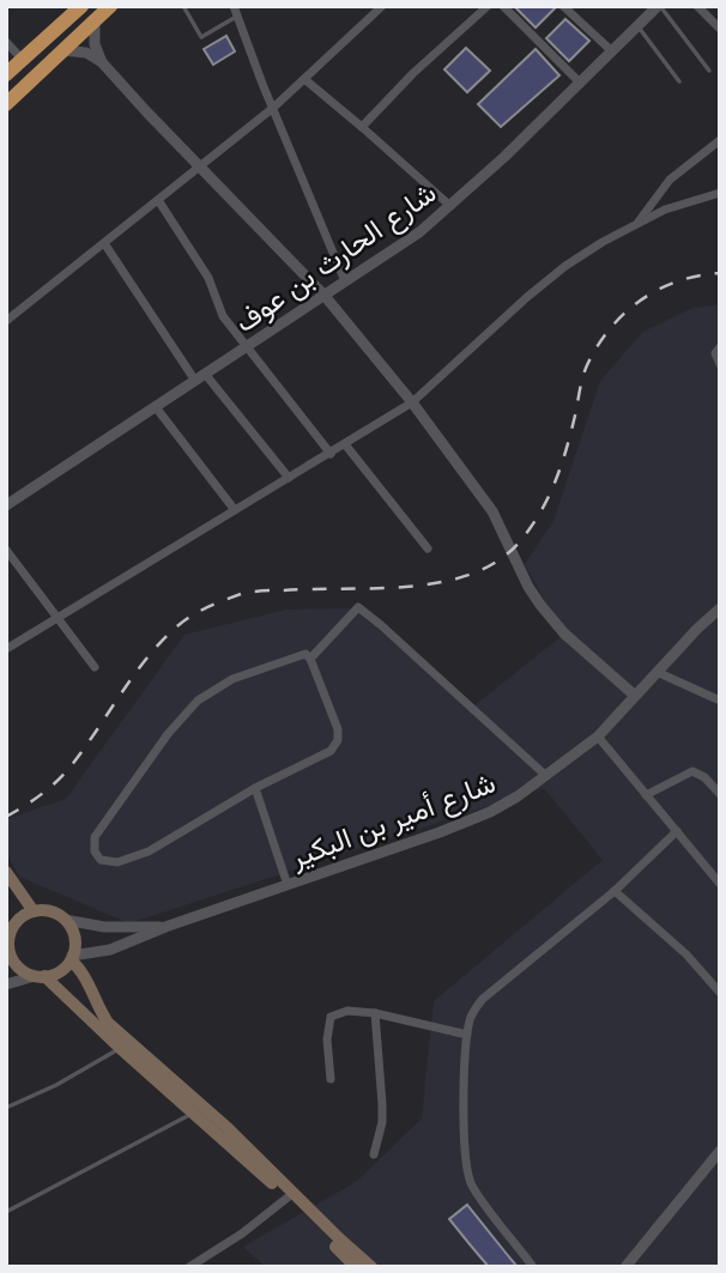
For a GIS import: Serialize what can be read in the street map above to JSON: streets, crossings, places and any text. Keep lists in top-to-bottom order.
{
  "streets": {
    "street": ["شارع الحارث بن عوف", "شارع أمير بن البكير"]
  }
}
